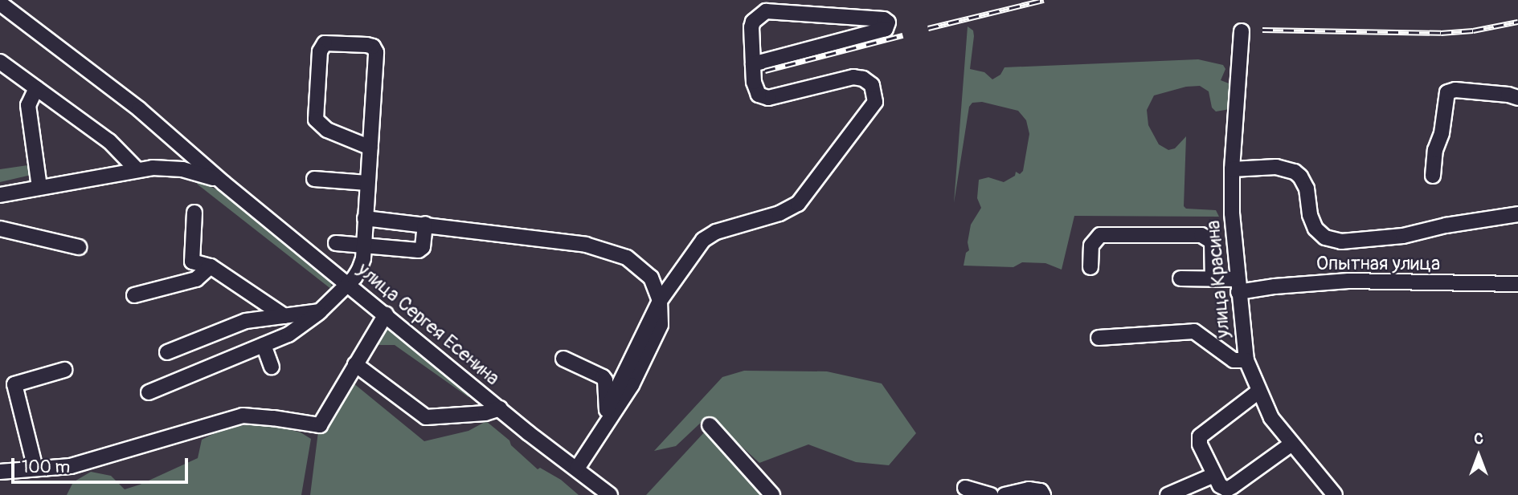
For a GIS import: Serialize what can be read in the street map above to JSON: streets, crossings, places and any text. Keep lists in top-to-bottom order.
{
  "streets": {
    "street": ["Опытная улица", "улица Красина", "улица Сергея Есенина"]
  },
  "crossings": [
    ["Опытная улица", "улица Красина"]
  ],
  "scale_bar": "100 m",
  "north": "top"
}
